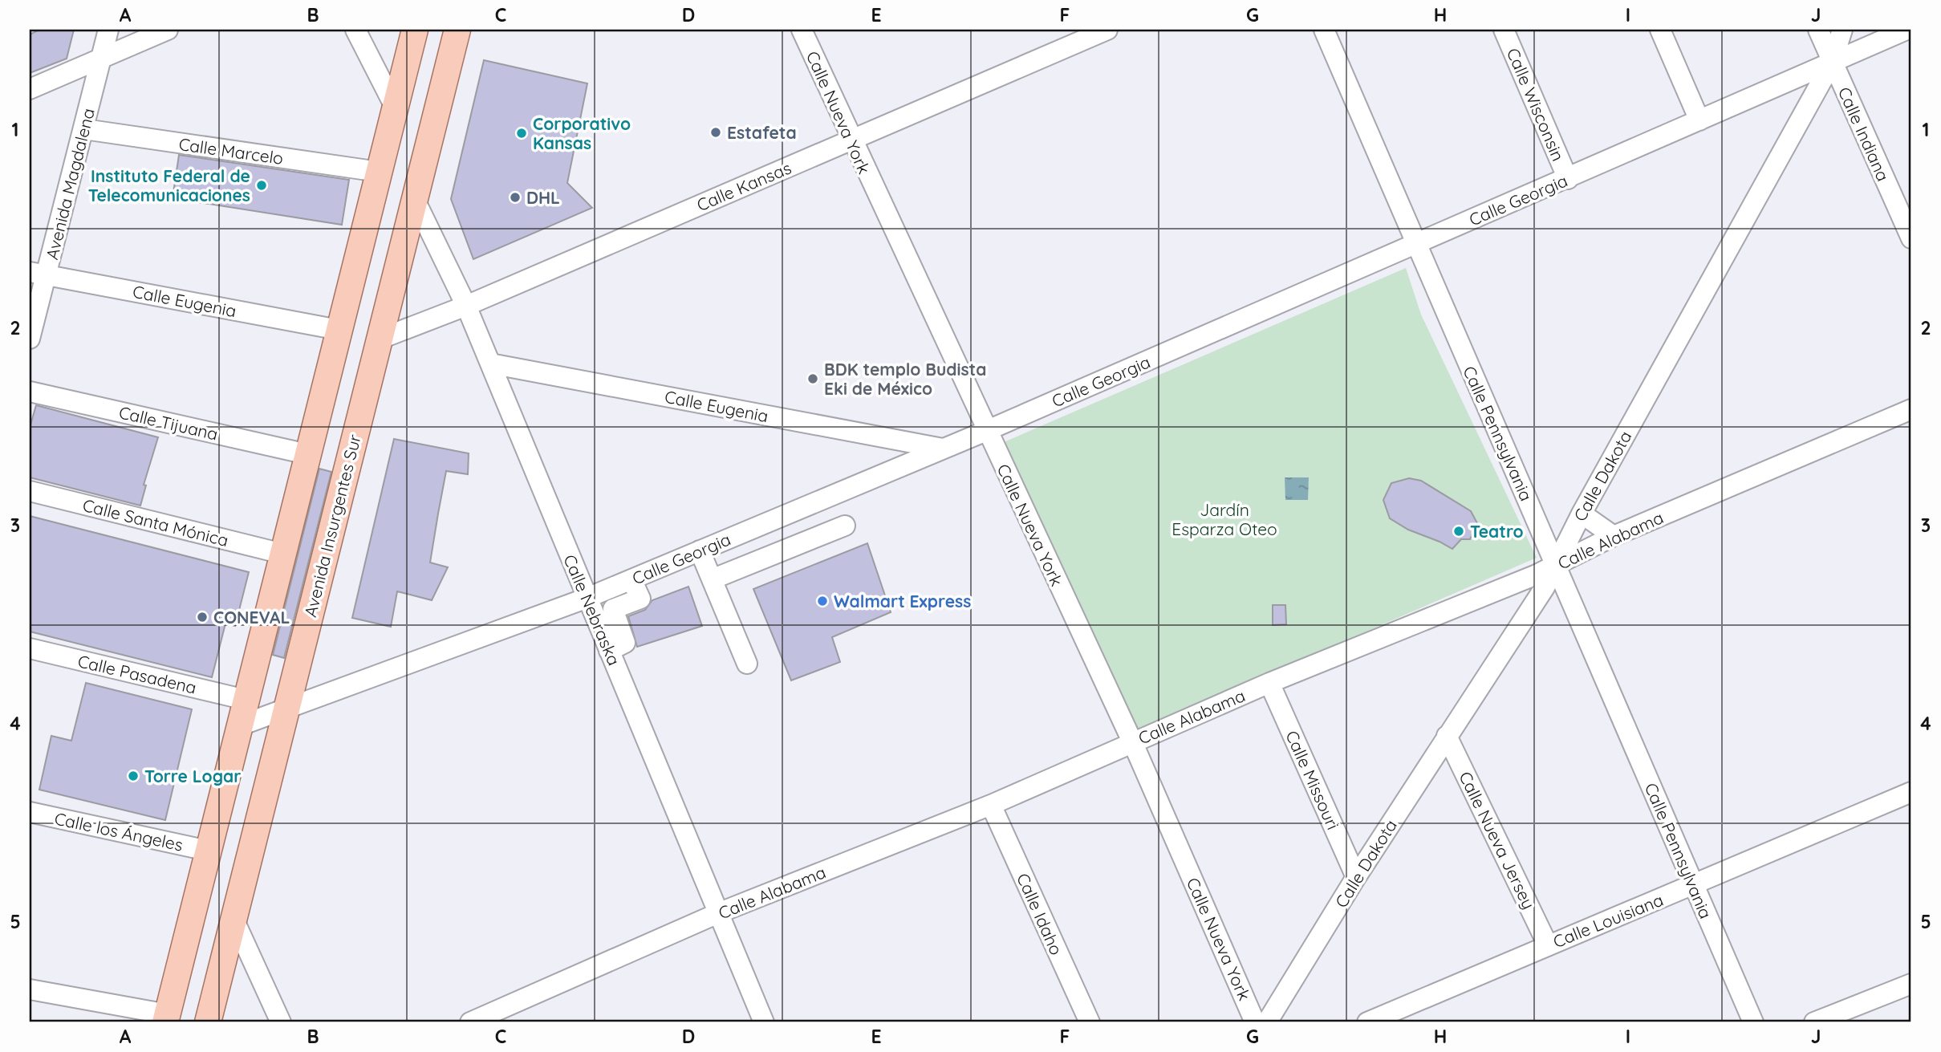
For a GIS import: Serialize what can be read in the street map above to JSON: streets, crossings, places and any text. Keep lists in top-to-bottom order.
{
  "streets": {
    "main road": ["Avenida Insurgentes Sur"],
    "street": [
      "Calle Wisconsin",
      "Calle Nueva York",
      "Calle Indiana",
      "Calle Marcelo",
      "Avenida Magdalena",
      "Calle Kansas",
      "Calle Georgia",
      "Calle Eugenia",
      "Calle Tijuana",
      "Calle Pennsylvania",
      "Calle Dakota",
      "Calle Santa Mónica",
      "Calle Alabama",
      "Calle Nebraska",
      "Calle Pasadena",
      "Calle Missouri",
      "Calle los Ángeles",
      "Calle Nueva Jersey",
      "Calle Idaho",
      "Calle Louisiana"
    ]
  },
  "crossings": [
    ["Calle Wisconsin", "Calle Georgia"],
    ["Calle Nueva York", "Calle Kansas"],
    ["Calle Nueva York", "Calle Georgia"],
    ["Calle Nueva York", "Calle Alabama"],
    ["Calle Indiana", "Calle Georgia"],
    ["Calle Indiana", "Calle Dakota"],
    ["Calle Marcelo", "Avenida Magdalena"],
    ["Avenida Magdalena", "Calle Eugenia"],
    ["Calle Kansas", "Avenida Insurgentes Sur"],
    ["Calle Kansas", "Calle Nebraska"],
    ["Calle Georgia", "Calle Eugenia"],
    ["Calle Georgia", "Calle Pennsylvania"],
    ["Calle Georgia", "Calle Dakota"],
    ["Calle Georgia", "Avenida Insurgentes Sur"],
    ["Calle Georgia", "Calle Nebraska"],
    ["Calle Eugenia", "Calle Nebraska"],
    ["Calle Pennsylvania", "Calle Dakota"],
    ["Calle Pennsylvania", "Calle Alabama"],
    ["Calle Pennsylvania", "Calle Louisiana"],
    ["Calle Dakota", "Calle Alabama"],
    ["Calle Dakota", "Calle Missouri"],
    ["Calle Dakota", "Calle Nueva Jersey"],
    ["Avenida Insurgentes Sur", "Calle Nebraska"],
    ["Calle Alabama", "Calle Nebraska"],
    ["Calle Alabama", "Calle Missouri"],
    ["Calle Alabama", "Calle Idaho"],
    ["Calle Nueva Jersey", "Calle Louisiana"]
  ],
  "parks": ["Jardín Esparza Oteo"],
  "places": [
    "Estafeta",
    "Corporativo Kansas",
    "Instituto Federal de Telecomunicaciones",
    "DHL",
    "BDK templo Budista Eki de México",
    "Teatro",
    "Walmart Express",
    "CONEVAL",
    "Torre Logar"
  ],
  "grid": {
    "columns": [
      "A",
      "B",
      "C",
      "D",
      "E",
      "F",
      "G",
      "H",
      "I",
      "J"
    ],
    "rows": [
      "1",
      "2",
      "3",
      "4",
      "5"
    ]
  }
}
